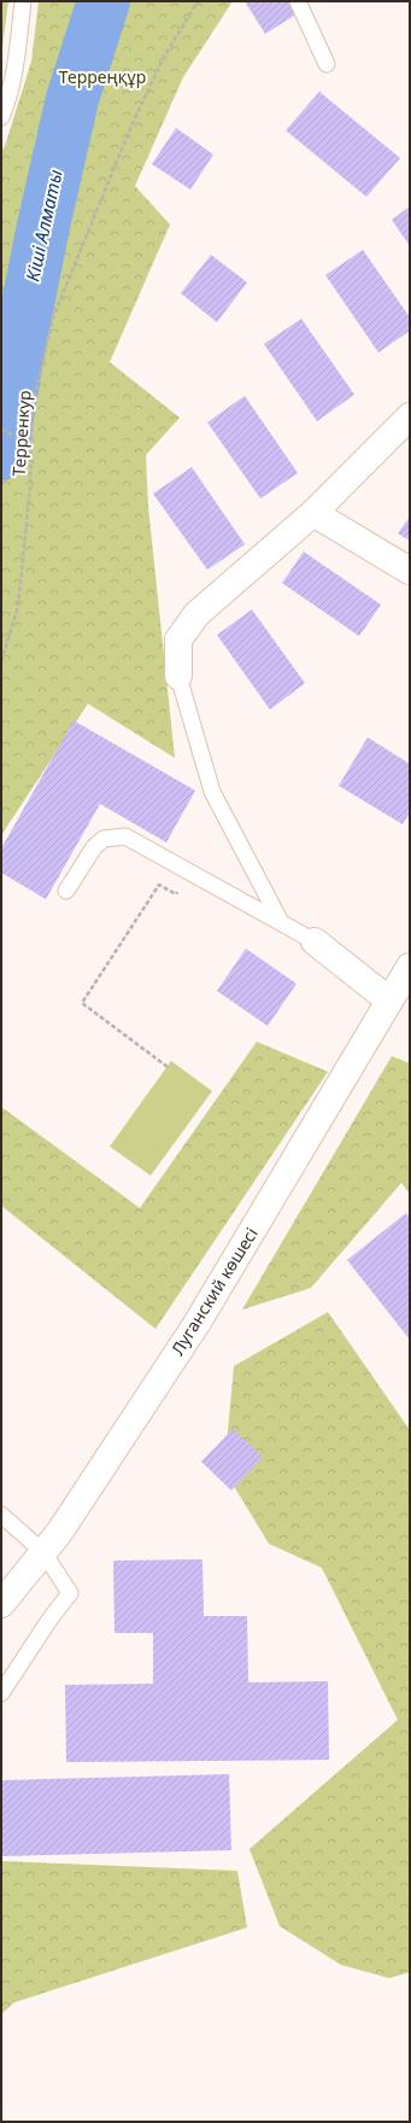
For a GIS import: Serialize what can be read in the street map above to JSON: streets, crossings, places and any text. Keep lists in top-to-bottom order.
{
  "streets": {
    "street": ["Луганский көшесі"],
    "path": ["Терренкур"]
  },
  "water": ["Кіші Алматы"],
  "parks": ["Терреңқұр"]
}
